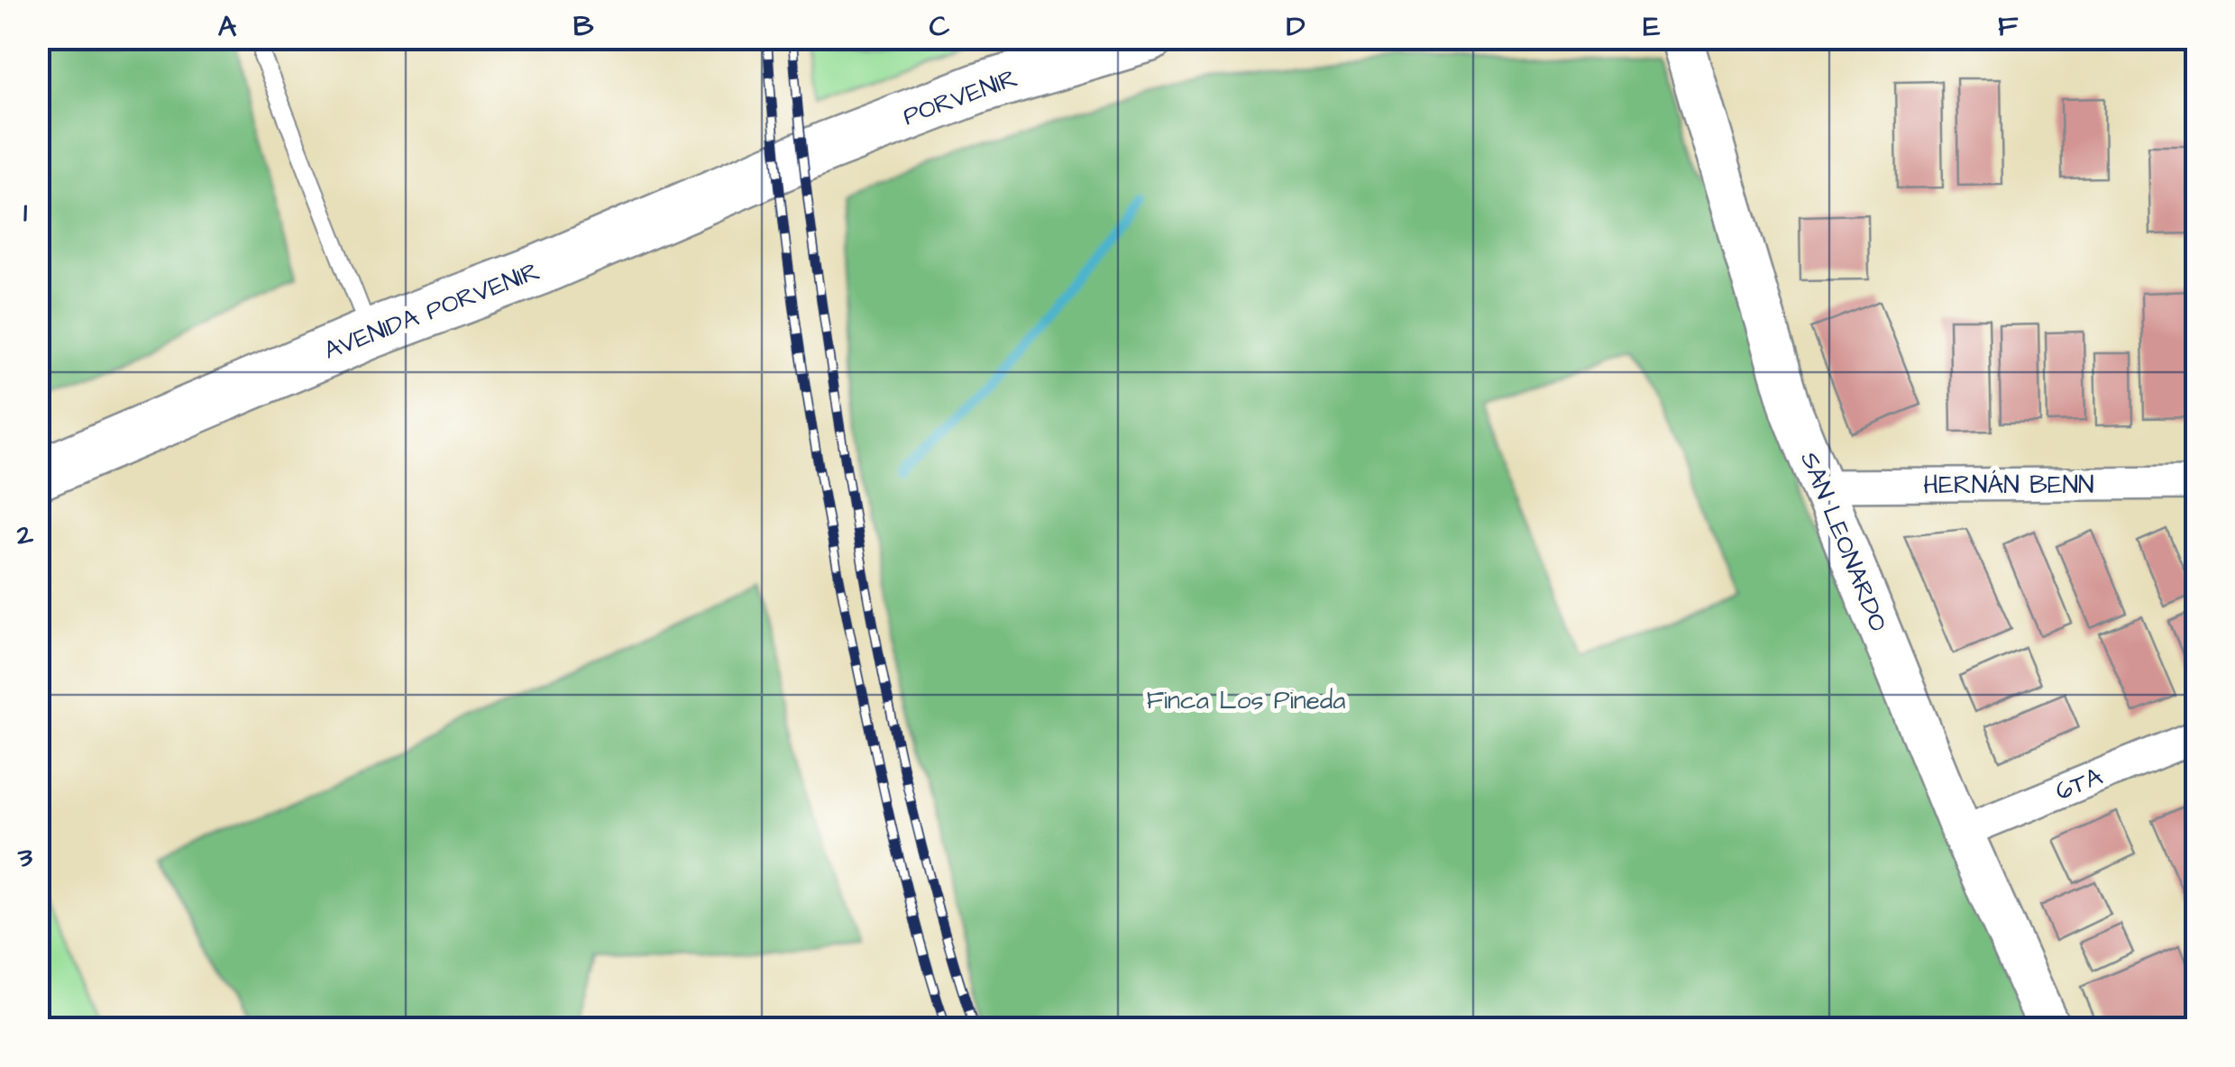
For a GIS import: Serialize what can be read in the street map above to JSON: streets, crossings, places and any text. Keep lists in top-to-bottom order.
{
  "streets": {
    "main road": ["PORVENIR", "AVENIDA PORVENIR"],
    "street": ["HERNÁN BENN", "SAN LEONARDO", "6TA"]
  },
  "crossings": [
    ["PORVENIR", "AVENIDA PORVENIR"],
    ["HERNÁN BENN", "SAN LEONARDO"],
    ["SAN LEONARDO", "6TA"]
  ],
  "parks": ["Finca Los Pineda"],
  "grid": {
    "columns": [
      "A",
      "B",
      "C",
      "D",
      "E",
      "F"
    ],
    "rows": ["1", "2", "3"]
  }
}
